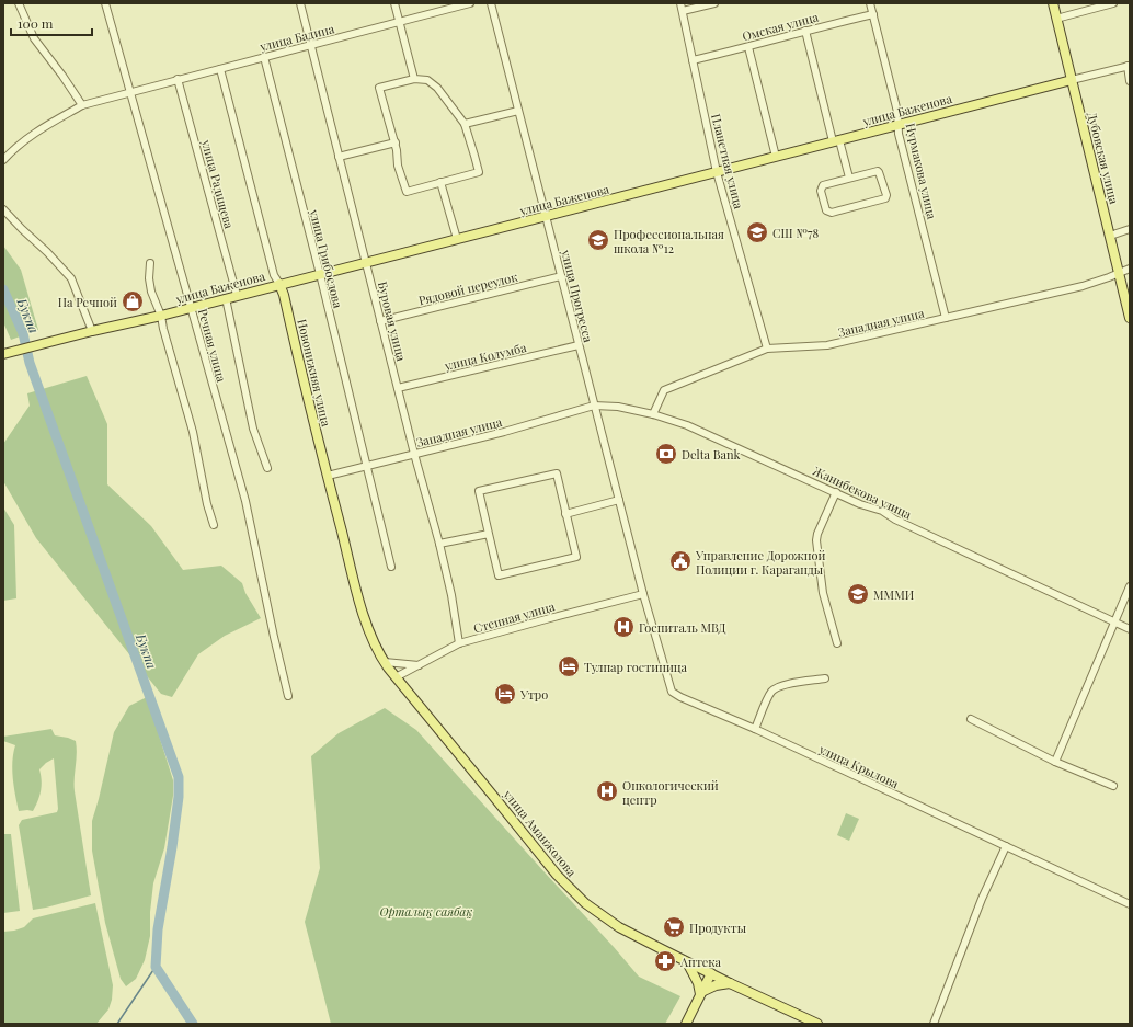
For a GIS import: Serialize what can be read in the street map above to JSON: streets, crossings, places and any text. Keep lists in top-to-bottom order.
{
  "streets": {
    "main road": [
      "улица Баженова",
      "Дубовская улица",
      "Новонижняя улица",
      "улица Аманжолова"
    ],
    "street": [
      "Омская улица",
      "улица Бадина",
      "Планетная улица",
      "Нурмакова улица",
      "улица Радищева",
      "улица Грибоедова",
      "Рядовой переулок",
      "улица Прогресса",
      "Буровая улица",
      "Западная улица",
      "Речная улица",
      "улица Колумба",
      "Жанибекова улица",
      "Степная улица",
      "улица Крылова"
    ]
  },
  "crossings": [
    ["Омская улица", "Планетная улица"],
    ["Омская улица", "Нурмакова улица"],
    ["улица Бадина", "улица Радищева"],
    ["улица Бадина", "улица Грибоедова"],
    ["улица Бадина", "Буровая улица"],
    ["улица Бадина", "Речная улица"],
    ["улица Бадина", "Новонижняя улица"],
    ["улица Баженова", "Дубовская улица"],
    ["улица Баженова", "Планетная улица"],
    ["улица Баженова", "Нурмакова улица"],
    ["улица Баженова", "улица Радищева"],
    ["улица Баженова", "улица Грибоедова"],
    ["улица Баженова", "улица Прогресса"],
    ["улица Баженова", "Буровая улица"],
    ["улица Баженова", "Речная улица"],
    ["улица Баженова", "Новонижняя улица"],
    ["Дубовская улица", "Западная улица"],
    ["Планетная улица", "Западная улица"],
    ["Нурмакова улица", "Западная улица"],
    ["улица Грибоедова", "Западная улица"],
    ["Рядовой переулок", "улица Прогресса"],
    ["Рядовой переулок", "Буровая улица"],
    ["улица Прогресса", "Западная улица"],
    ["улица Прогресса", "улица Колумба"],
    ["улица Прогресса", "Жанибекова улица"],
    ["улица Прогресса", "Степная улица"],
    ["улица Прогресса", "улица Крылова"],
    ["Буровая улица", "Западная улица"],
    ["Буровая улица", "улица Колумба"],
    ["Буровая улица", "Степная улица"],
    ["Западная улица", "Новонижняя улица"],
    ["Западная улица", "Жанибекова улица"],
    ["Новонижняя улица", "Степная улица"],
    ["Новонижняя улица", "улица Аманжолова"],
    ["Степная улица", "улица Крылова"],
    ["Степная улица", "улица Аманжолова"]
  ],
  "water": ["Букпа"],
  "parks": ["Орталық саябақ"],
  "places": {
    "school or university": ["СШ №78", "Профессиональная школа №12", "МММИ"],
    "shop": ["На Речной"],
    "bank": ["Delta Bank"],
    "public building": ["Управление Дорожной Полиции г. Караганды"],
    "hospital": ["Госпиталь МВД", "Онкологический центр"],
    "hotel": ["Тулпар гостиница", "Утро"],
    "supermarket": ["Продукты"],
    "pharmacy": ["Аптека"]
  },
  "scale_bar": "100 m"
}
